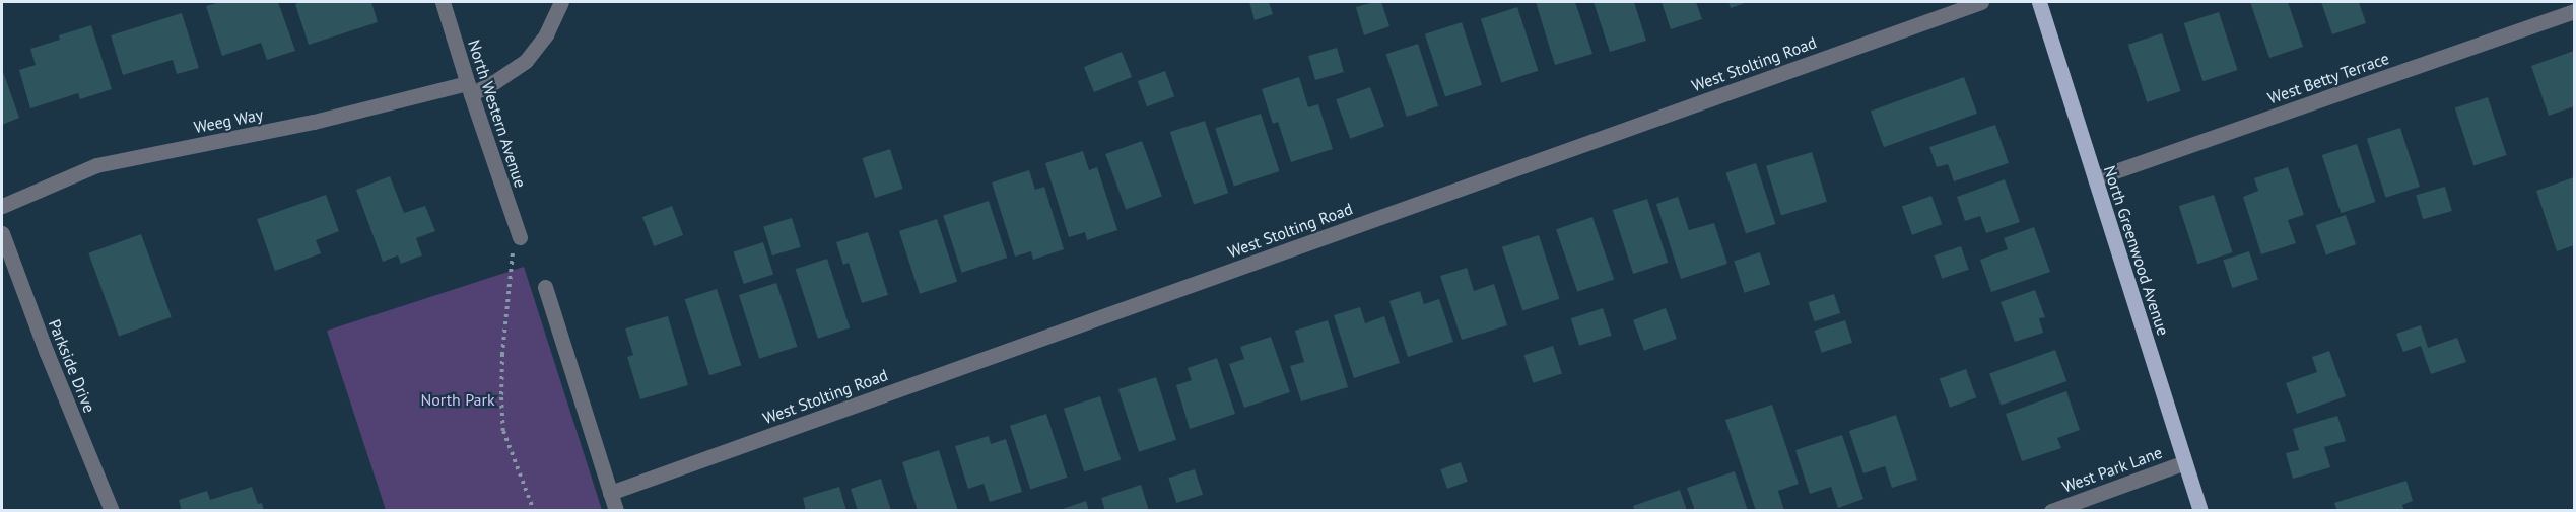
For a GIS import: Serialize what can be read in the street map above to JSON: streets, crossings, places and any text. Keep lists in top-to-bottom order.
{
  "streets": {
    "main road": ["North Greenwood Avenue"],
    "street": [
      "West Stolting Road",
      "West Betty Terrace",
      "North Western Avenue",
      "Weeg Way",
      "Parkside Drive",
      "West Park Lane"
    ]
  },
  "crossings": [
    ["West Betty Terrace", "North Greenwood Avenue"],
    ["North Western Avenue", "Weeg Way"],
    ["North Greenwood Avenue", "West Park Lane"]
  ],
  "parks": ["North Park"]
}
